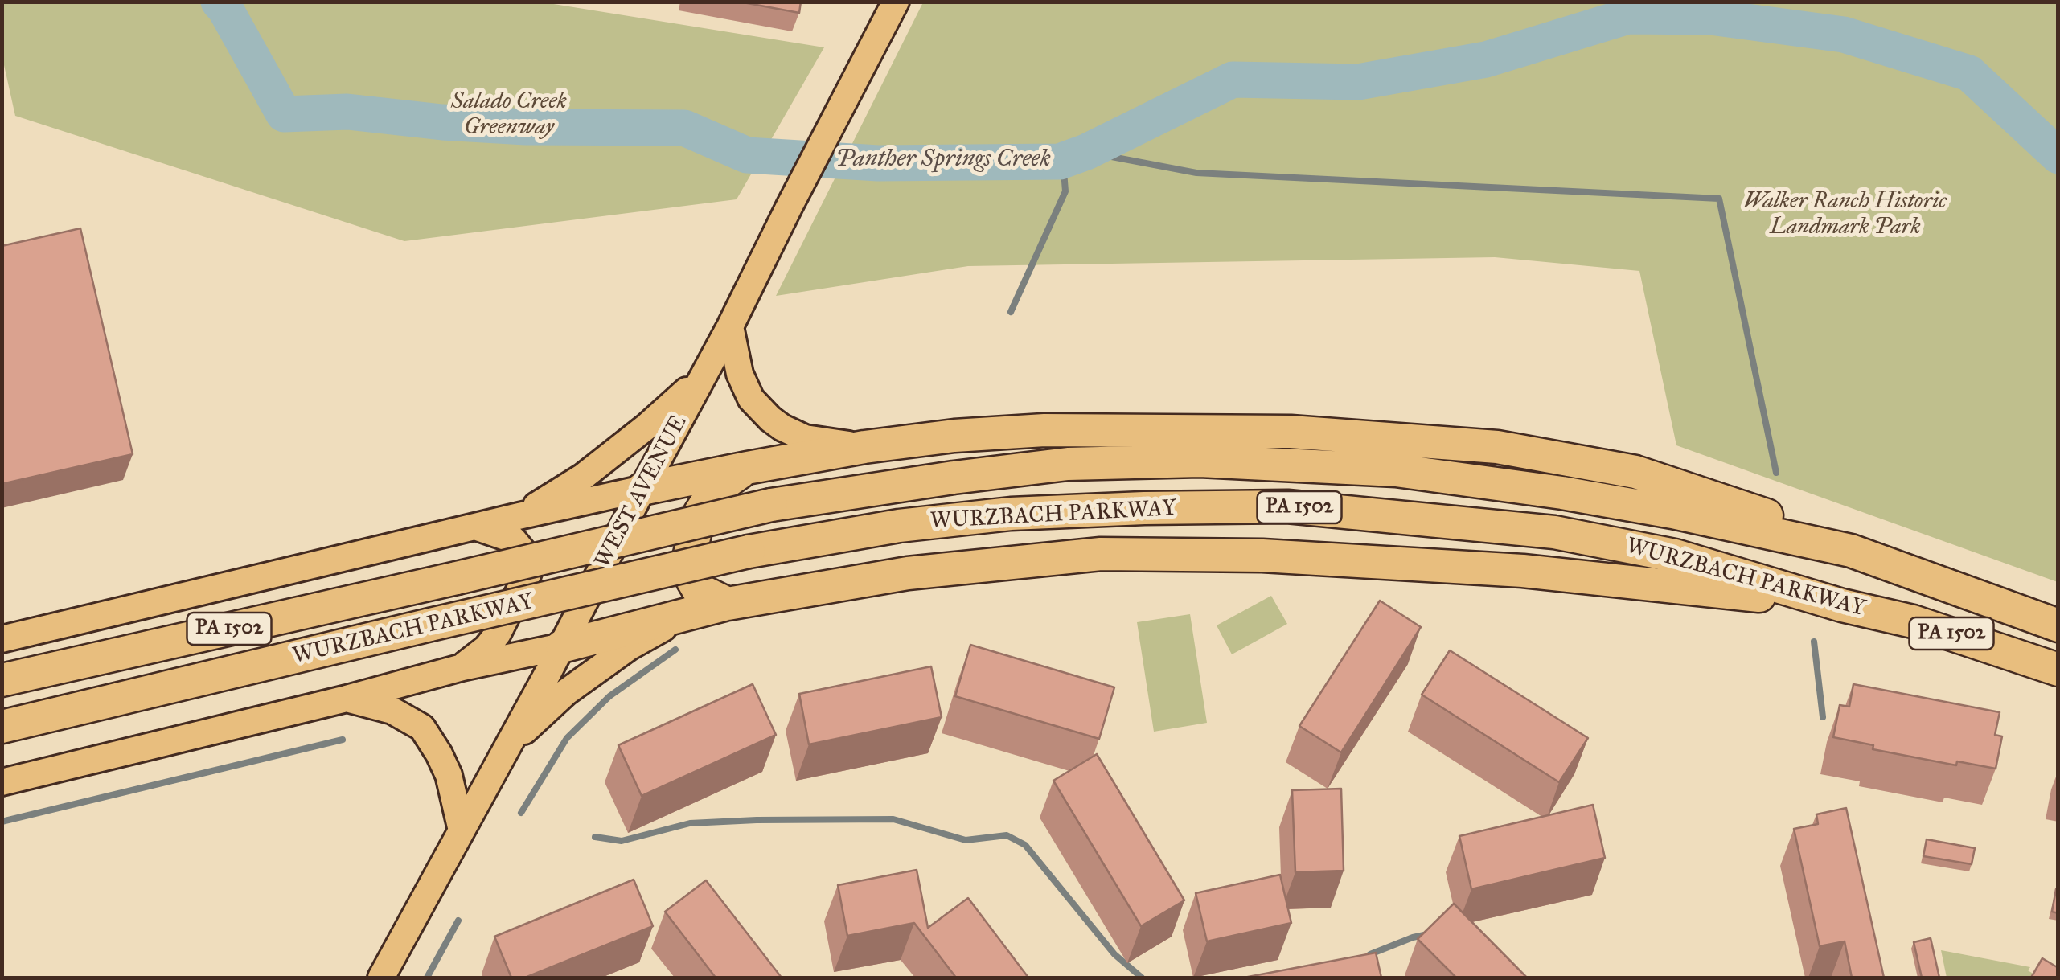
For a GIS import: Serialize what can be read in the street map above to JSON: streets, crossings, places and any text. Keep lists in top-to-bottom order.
{
  "streets": {
    "highway": ["PA 1502", "WURZBACH PARKWAY"],
    "main road": ["WEST AVENUE"]
  },
  "water": ["Panther Springs Creek"],
  "parks": ["Salado Creek Greenway", "Walker Ranch Historic Landmark Park"]
}
